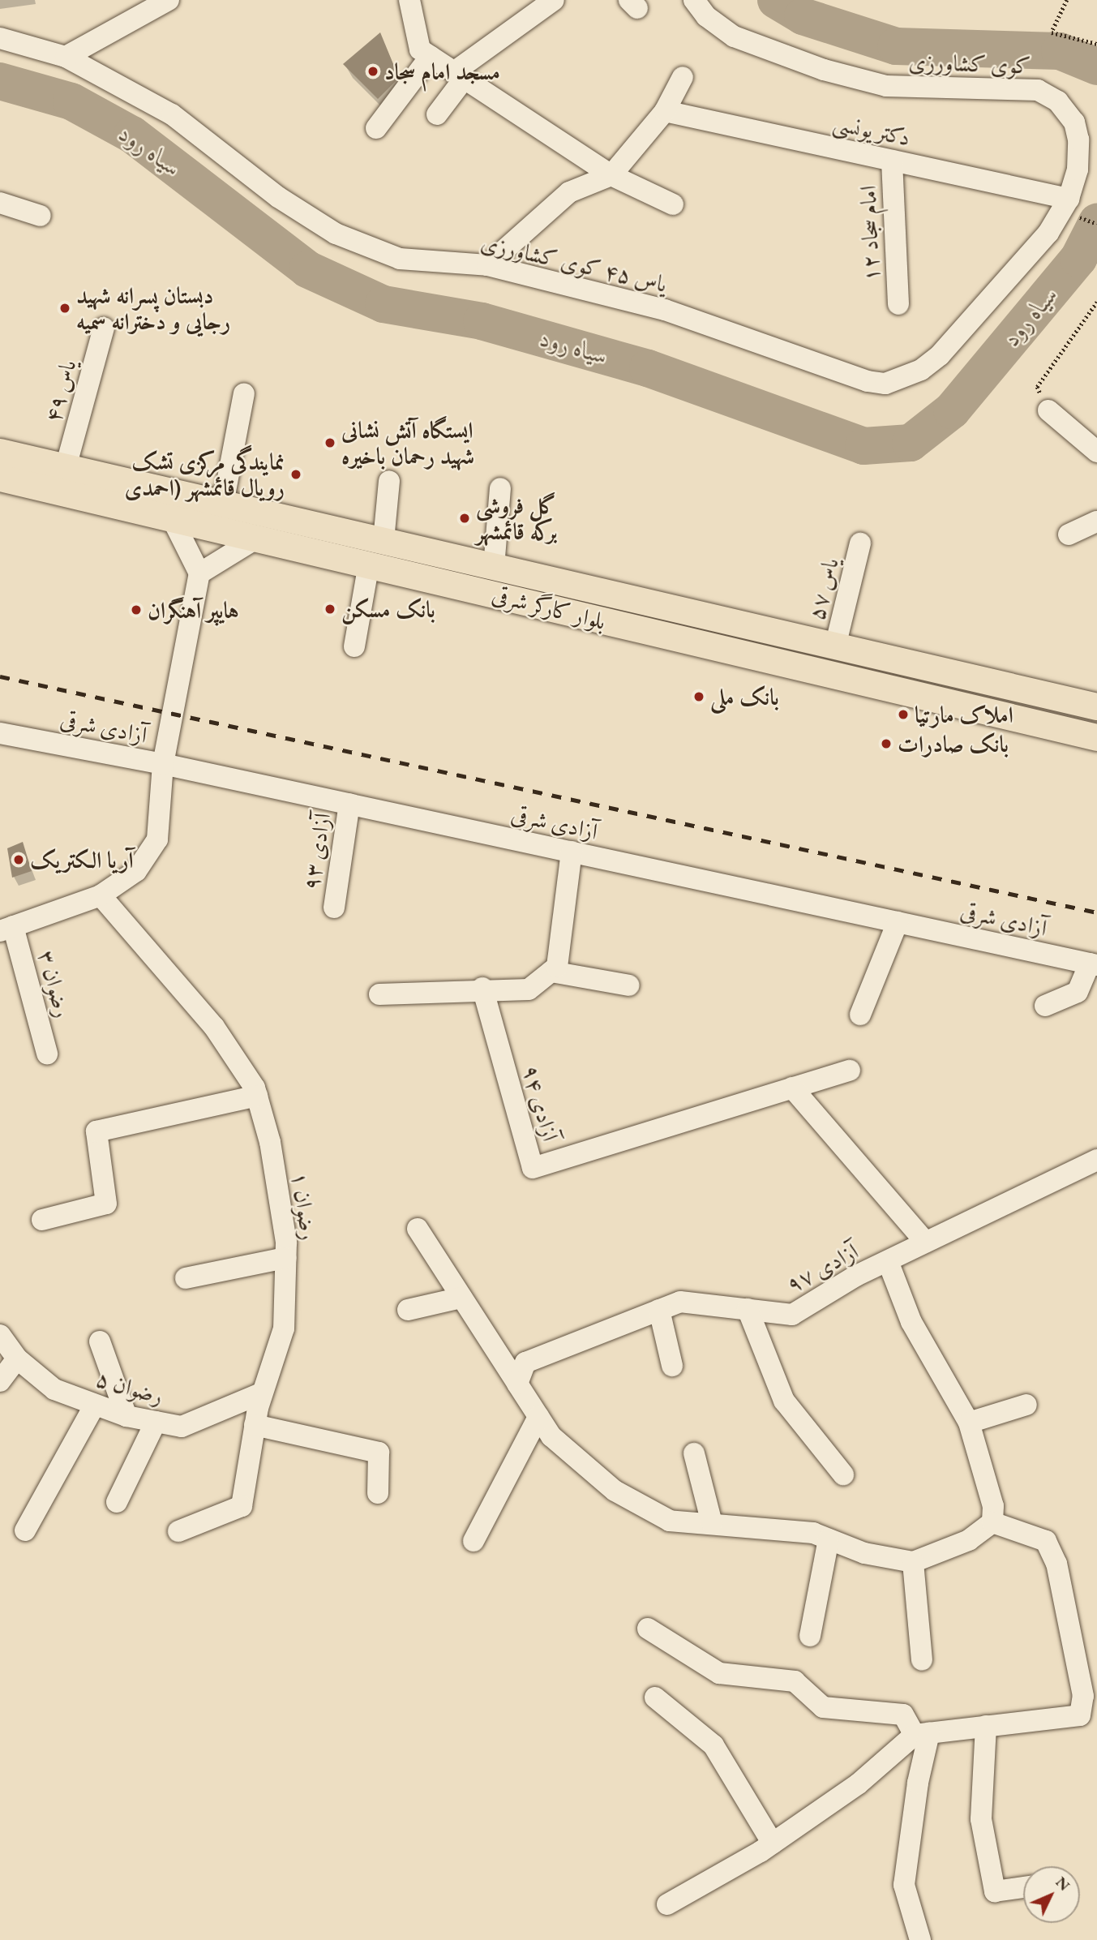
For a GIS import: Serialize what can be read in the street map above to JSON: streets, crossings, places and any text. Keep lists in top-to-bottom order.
{
  "streets": {
    "main road": ["بلوار کارگر شرقی"],
    "street": [
      "کوی کشاورزی",
      "دکتر یونسی",
      "امام سجاد ۱۲",
      "یاس ۴۵ کوی کشاورزی",
      "یاس ۴۹",
      "یاس ۵۷",
      "آزادی شرقی",
      "آزادی ۹۳",
      "رضوان ۳",
      "آزادی ۹۴",
      "رضوان ۱",
      "آزادی ۹۷",
      "رضوان ۵"
    ]
  },
  "crossings": [
    ["کوی کشاورزی", "دکتر یونسی"],
    ["کوی کشاورزی", "یاس ۴۵ کوی کشاورزی"],
    ["دکتر یونسی", "امام سجاد ۱۲"],
    ["یاس ۴۹", "بلوار کارگر شرقی"],
    ["یاس ۵۷", "بلوار کارگر شرقی"],
    ["آزادی شرقی", "آزادی ۹۳"],
    ["رضوان ۱", "رضوان ۵"]
  ],
  "water": ["سیاه رود"],
  "places": [
    "مسجد امام سجاد",
    "دبستان پسرانه شهید رجایی و دخترانه سمیه",
    "ایستگاه آتش نشانی شهید رحمان باخیره",
    "نمایندگی مرکزی تشک رویال قائمشهر (احمدی",
    "گل فروشی برکه قائمشهر",
    "بانک مسکن",
    "هایپر آهنگران",
    "بانک ملی",
    "املاک مارتیا",
    "بانک صادرات",
    "آریا الکتریک"
  ],
  "north": "top right"
}
